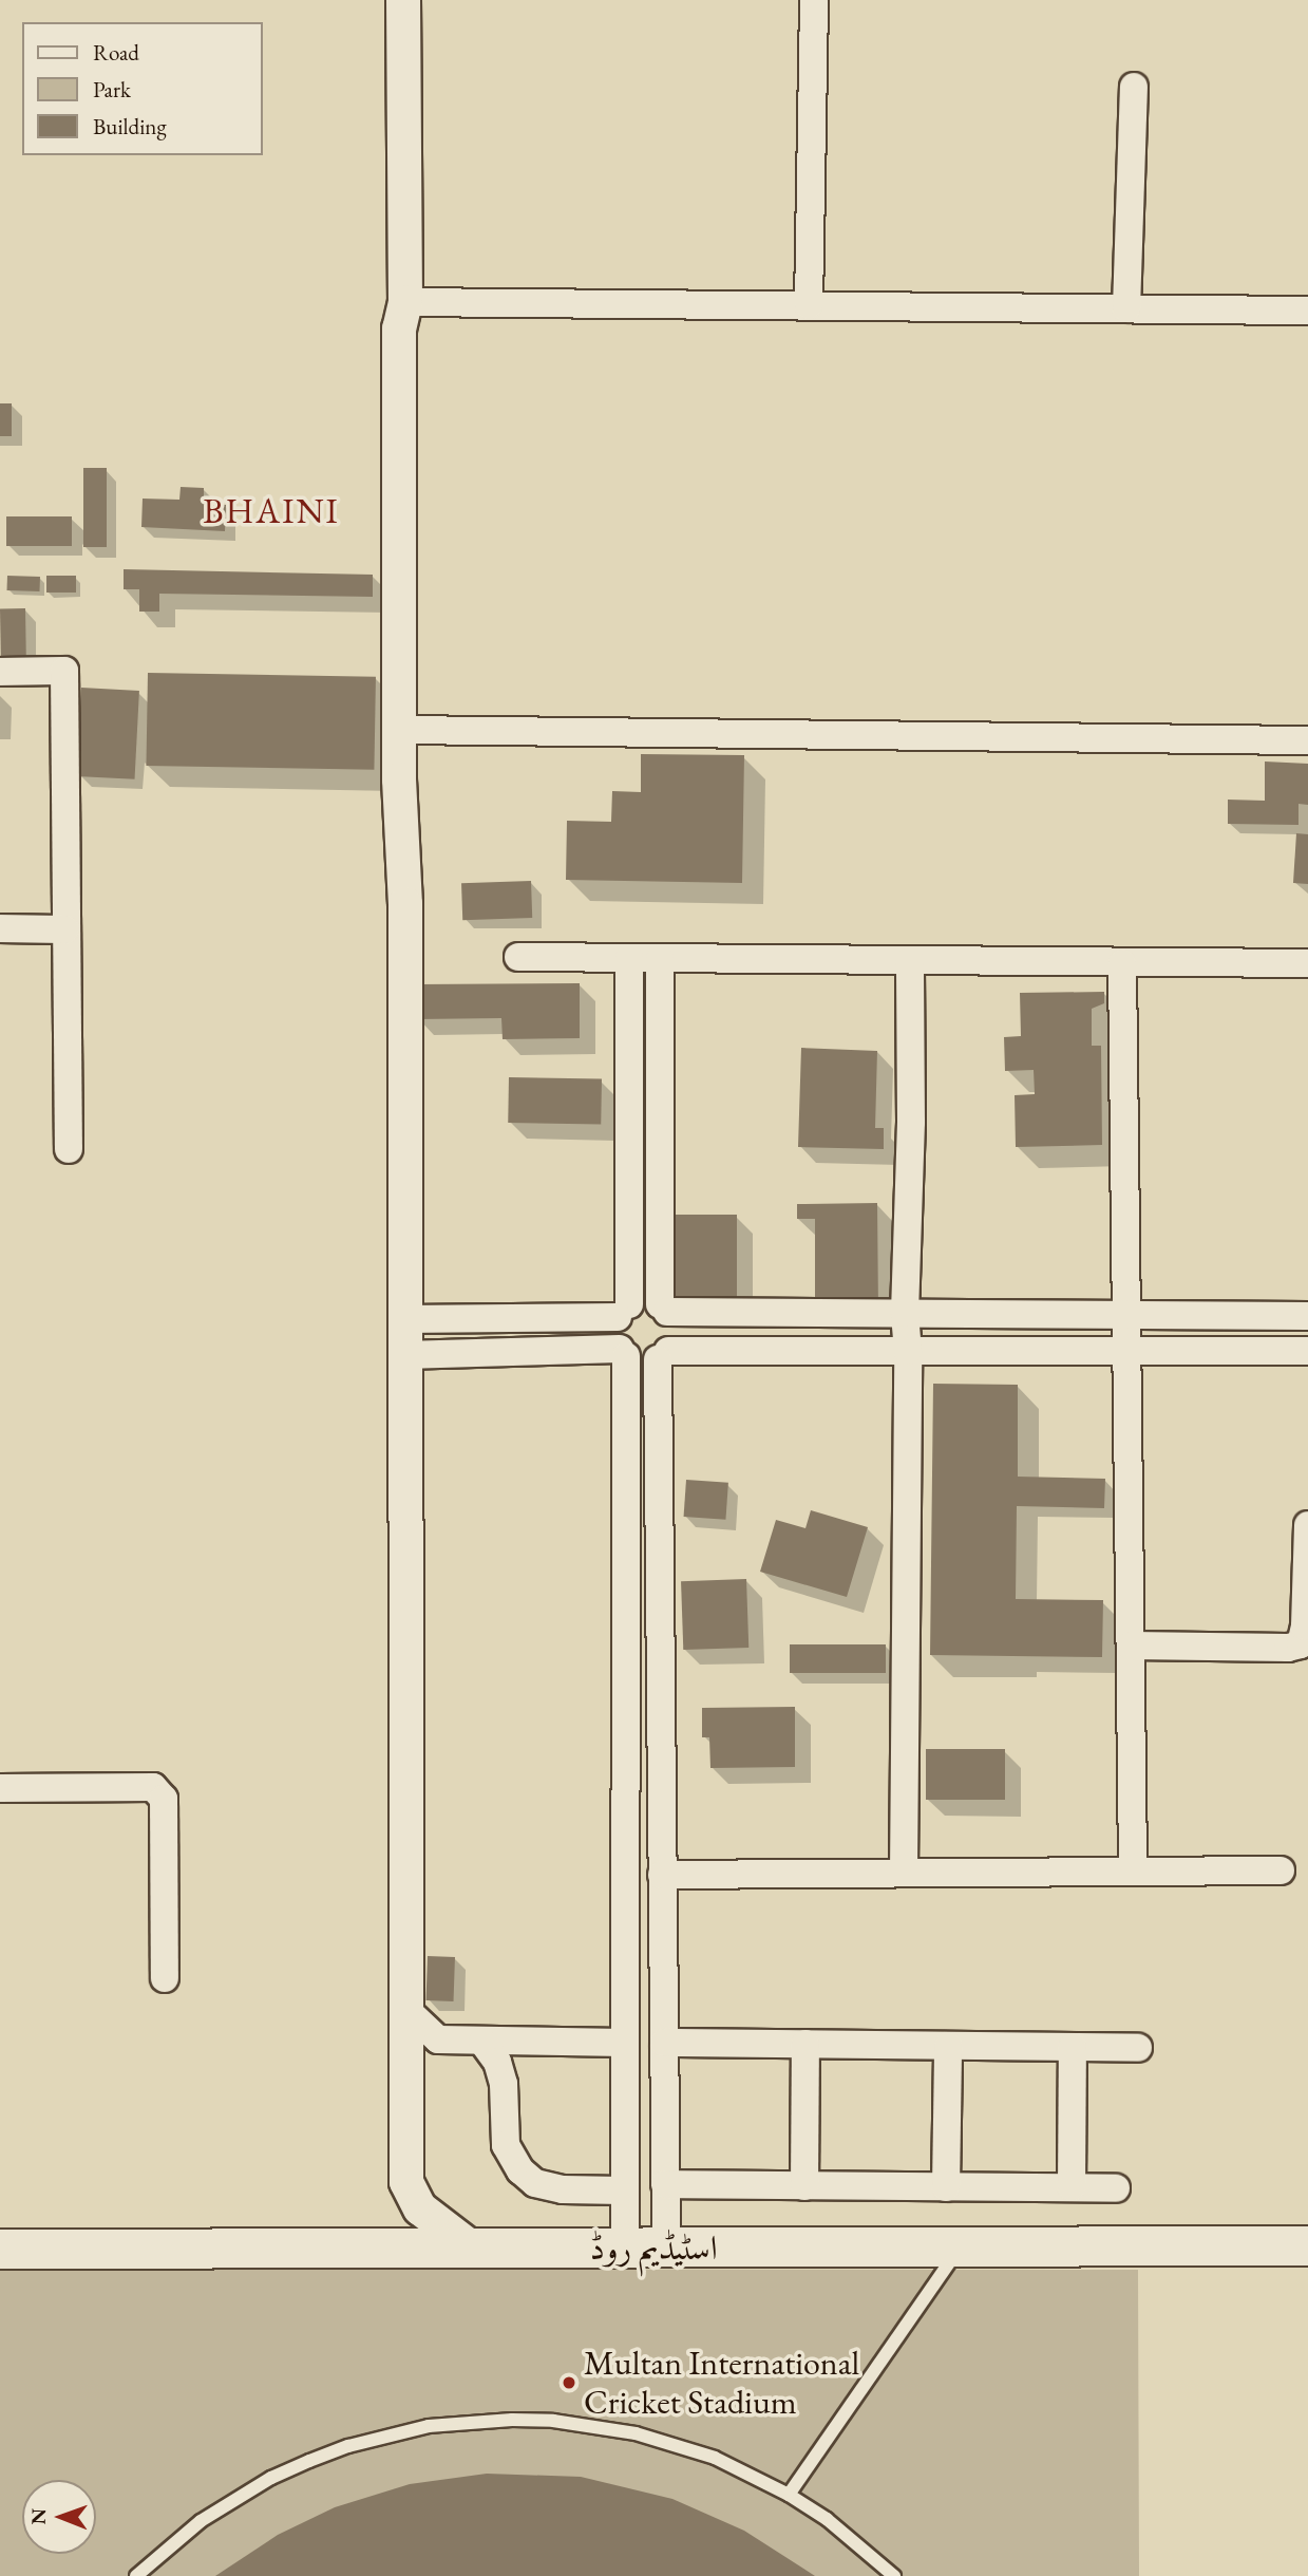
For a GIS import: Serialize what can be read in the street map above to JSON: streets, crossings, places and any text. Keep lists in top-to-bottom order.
{
  "streets": {
    "main road": ["اسٹیڈیم روڈ"]
  },
  "districts": ["BHAINI"],
  "places": ["Multan International Cricket Stadium"],
  "legend": ["Road", "Park", "Building"],
  "north": "left"
}
